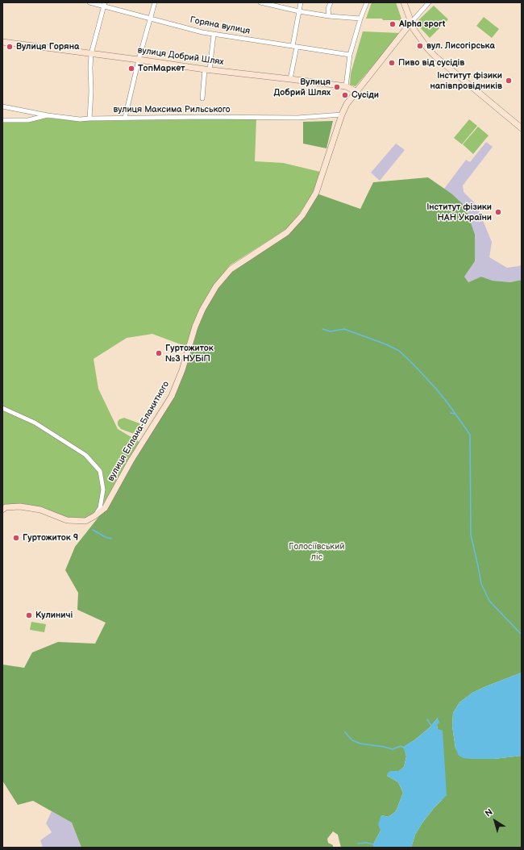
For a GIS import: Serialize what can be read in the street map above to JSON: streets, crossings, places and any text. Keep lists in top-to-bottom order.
{
  "streets": {
    "street": [
      "Горяна вулиця",
      "вулиця Добрий Шлях",
      "вулиця Максима Рильського",
      "вулиця Еллана-Блакитного"
    ]
  },
  "crossings": [
    ["вулиця Добрий Шлях", "вулиця Еллана-Блакитного"],
    ["вулиця Максима Рильського", "вулиця Еллана-Блакитного"]
  ],
  "parks": ["Голосіївський ліс"],
  "places": [
    "Alpha sport",
    "вул. Лисогірська",
    "Вулиця Горяна",
    "Пиво від сусідів",
    "ТопМаркет",
    "Інститут фізики напівпровідників",
    "Вулиця Добрий Шлях",
    "Сусіди",
    "Інститут фізики НАН України",
    "Гуртожиток №3 НУБіП",
    "Гуртожиток 9",
    "Кулиничі"
  ],
  "north": "top left"
}
